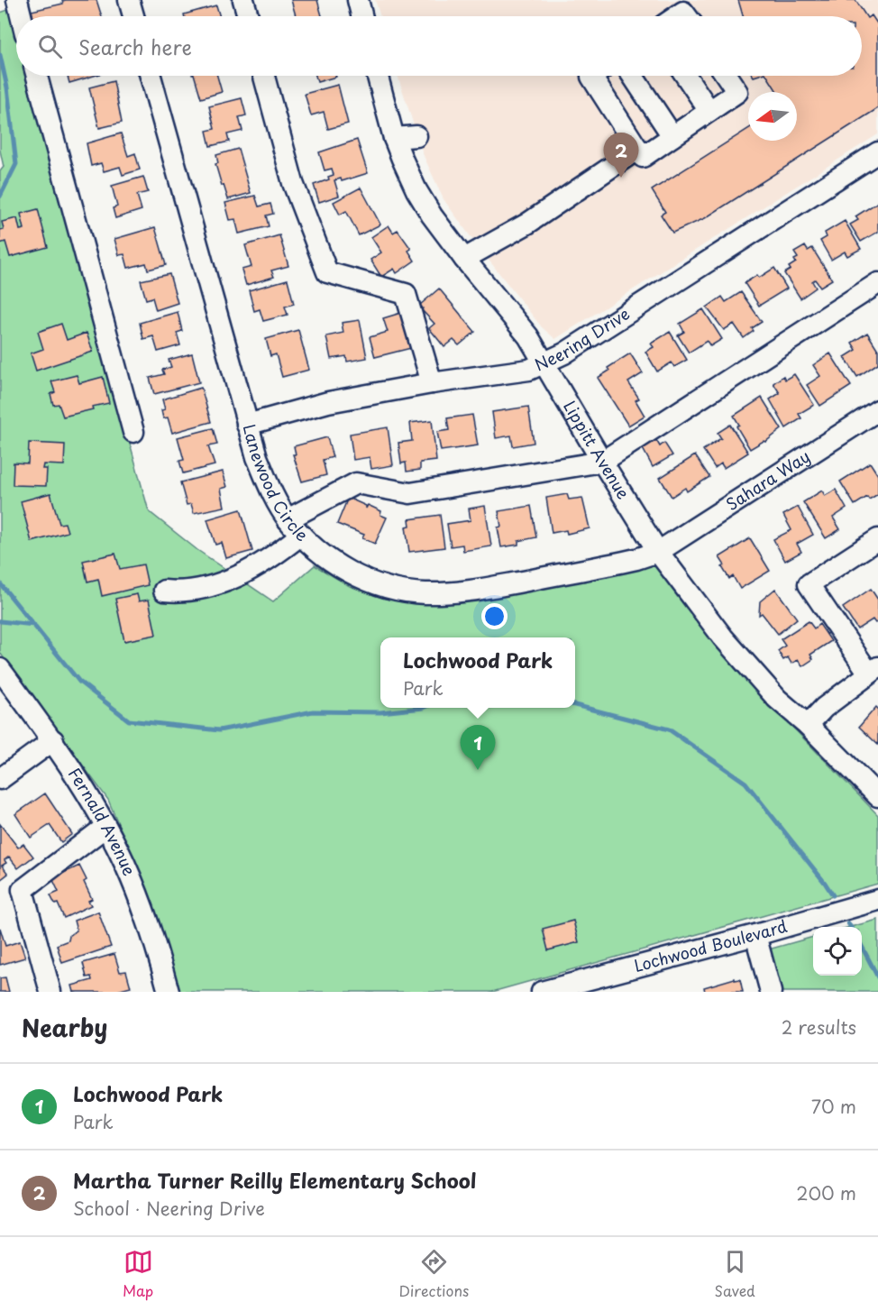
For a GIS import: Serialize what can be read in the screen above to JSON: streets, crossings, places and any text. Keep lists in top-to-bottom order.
{
  "streets": {
    "street": [
      "Neering Drive",
      "Lippitt Avenue",
      "Lanewood Circle",
      "Sahara Way",
      "Fernald Avenue",
      "Lochwood Boulevard"
    ]
  },
  "crossings": [
    ["Neering Drive", "Lippitt Avenue"],
    ["Neering Drive", "Lanewood Circle"],
    ["Lippitt Avenue", "Lanewood Circle"],
    ["Lippitt Avenue", "Sahara Way"],
    ["Lanewood Circle", "Sahara Way"]
  ],
  "north": "left",
  "page": {
    "search": "Search here",
    "pins": ["2", "1"],
    "popup": ["Lochwood Park", "Park"],
    "heading": ["Nearby", "2 results"],
    "list": [
      {
        "mark": "1",
        "name": "Lochwood Park",
        "note": "Park",
        "value": "70 m"
      },
      {
        "mark": "2",
        "name": "Martha Turner Reilly Elementary School",
        "note": "School · Neering Drive",
        "value": "200 m"
      }
    ],
    "nav": ["Map", "Directions", "Saved"]
  }
}
